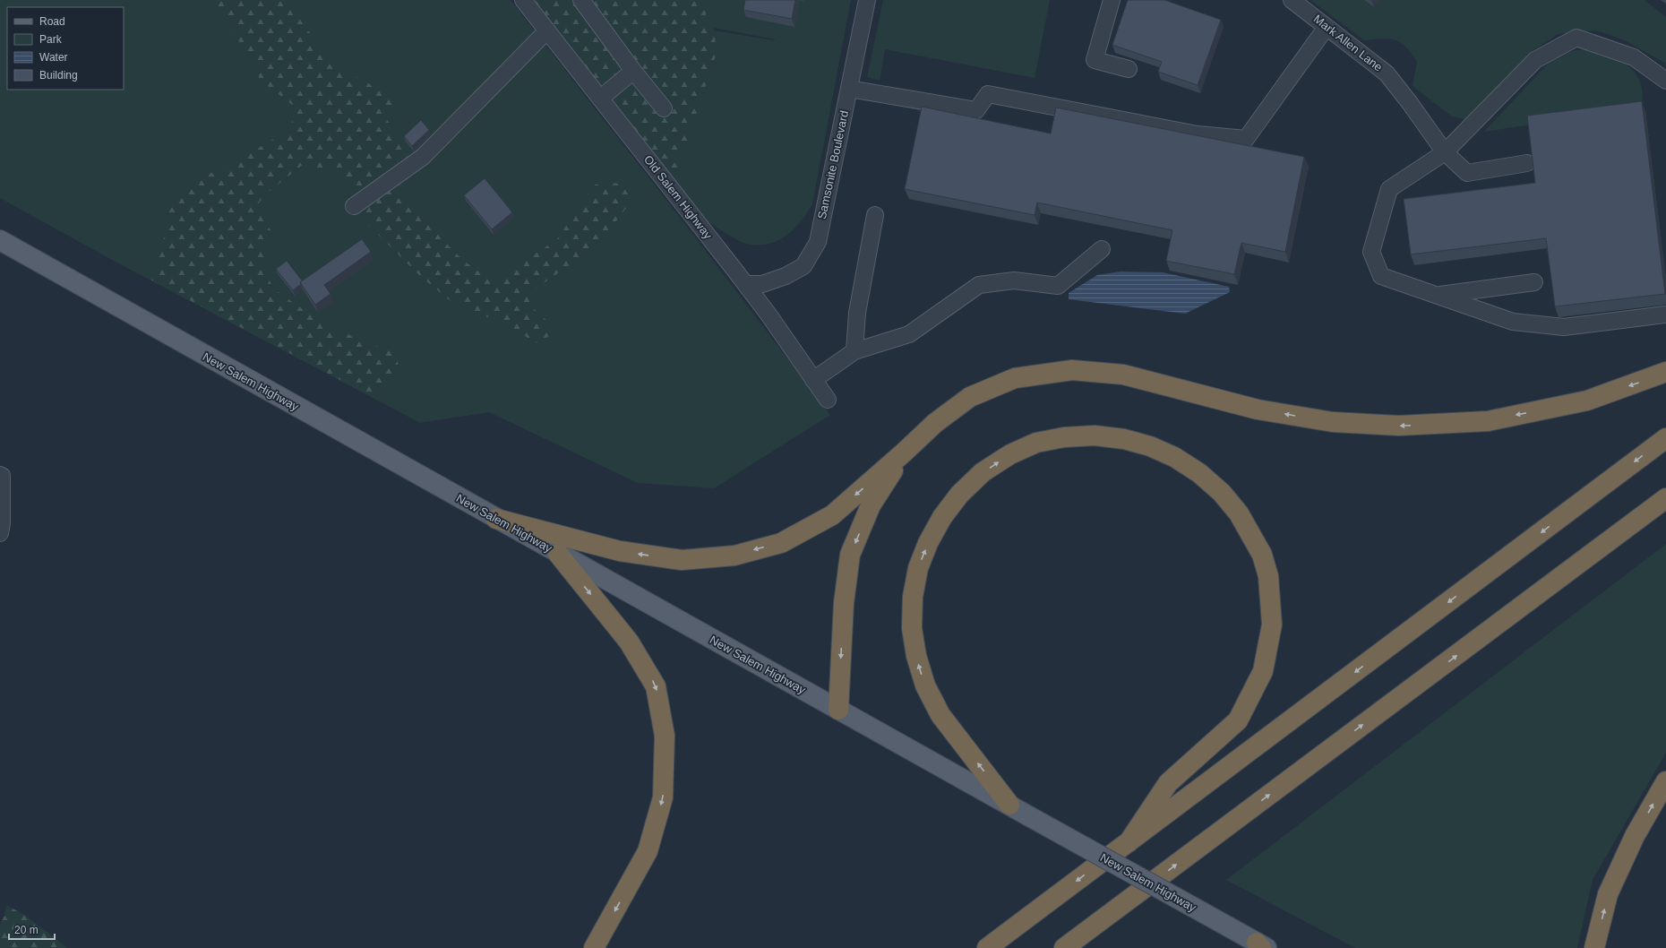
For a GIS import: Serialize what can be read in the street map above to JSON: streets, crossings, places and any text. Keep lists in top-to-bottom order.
{
  "streets": {
    "main road": ["New Salem Highway"],
    "street": ["Mark Allen Lane", "Samsonite Boulevard", "Old Salem Highway"]
  },
  "crossings": [
    ["Samsonite Boulevard", "Old Salem Highway"]
  ],
  "legend": [
    "Road",
    "Park",
    "Water",
    "Building"
  ],
  "scale_bar": "20 m"
}
